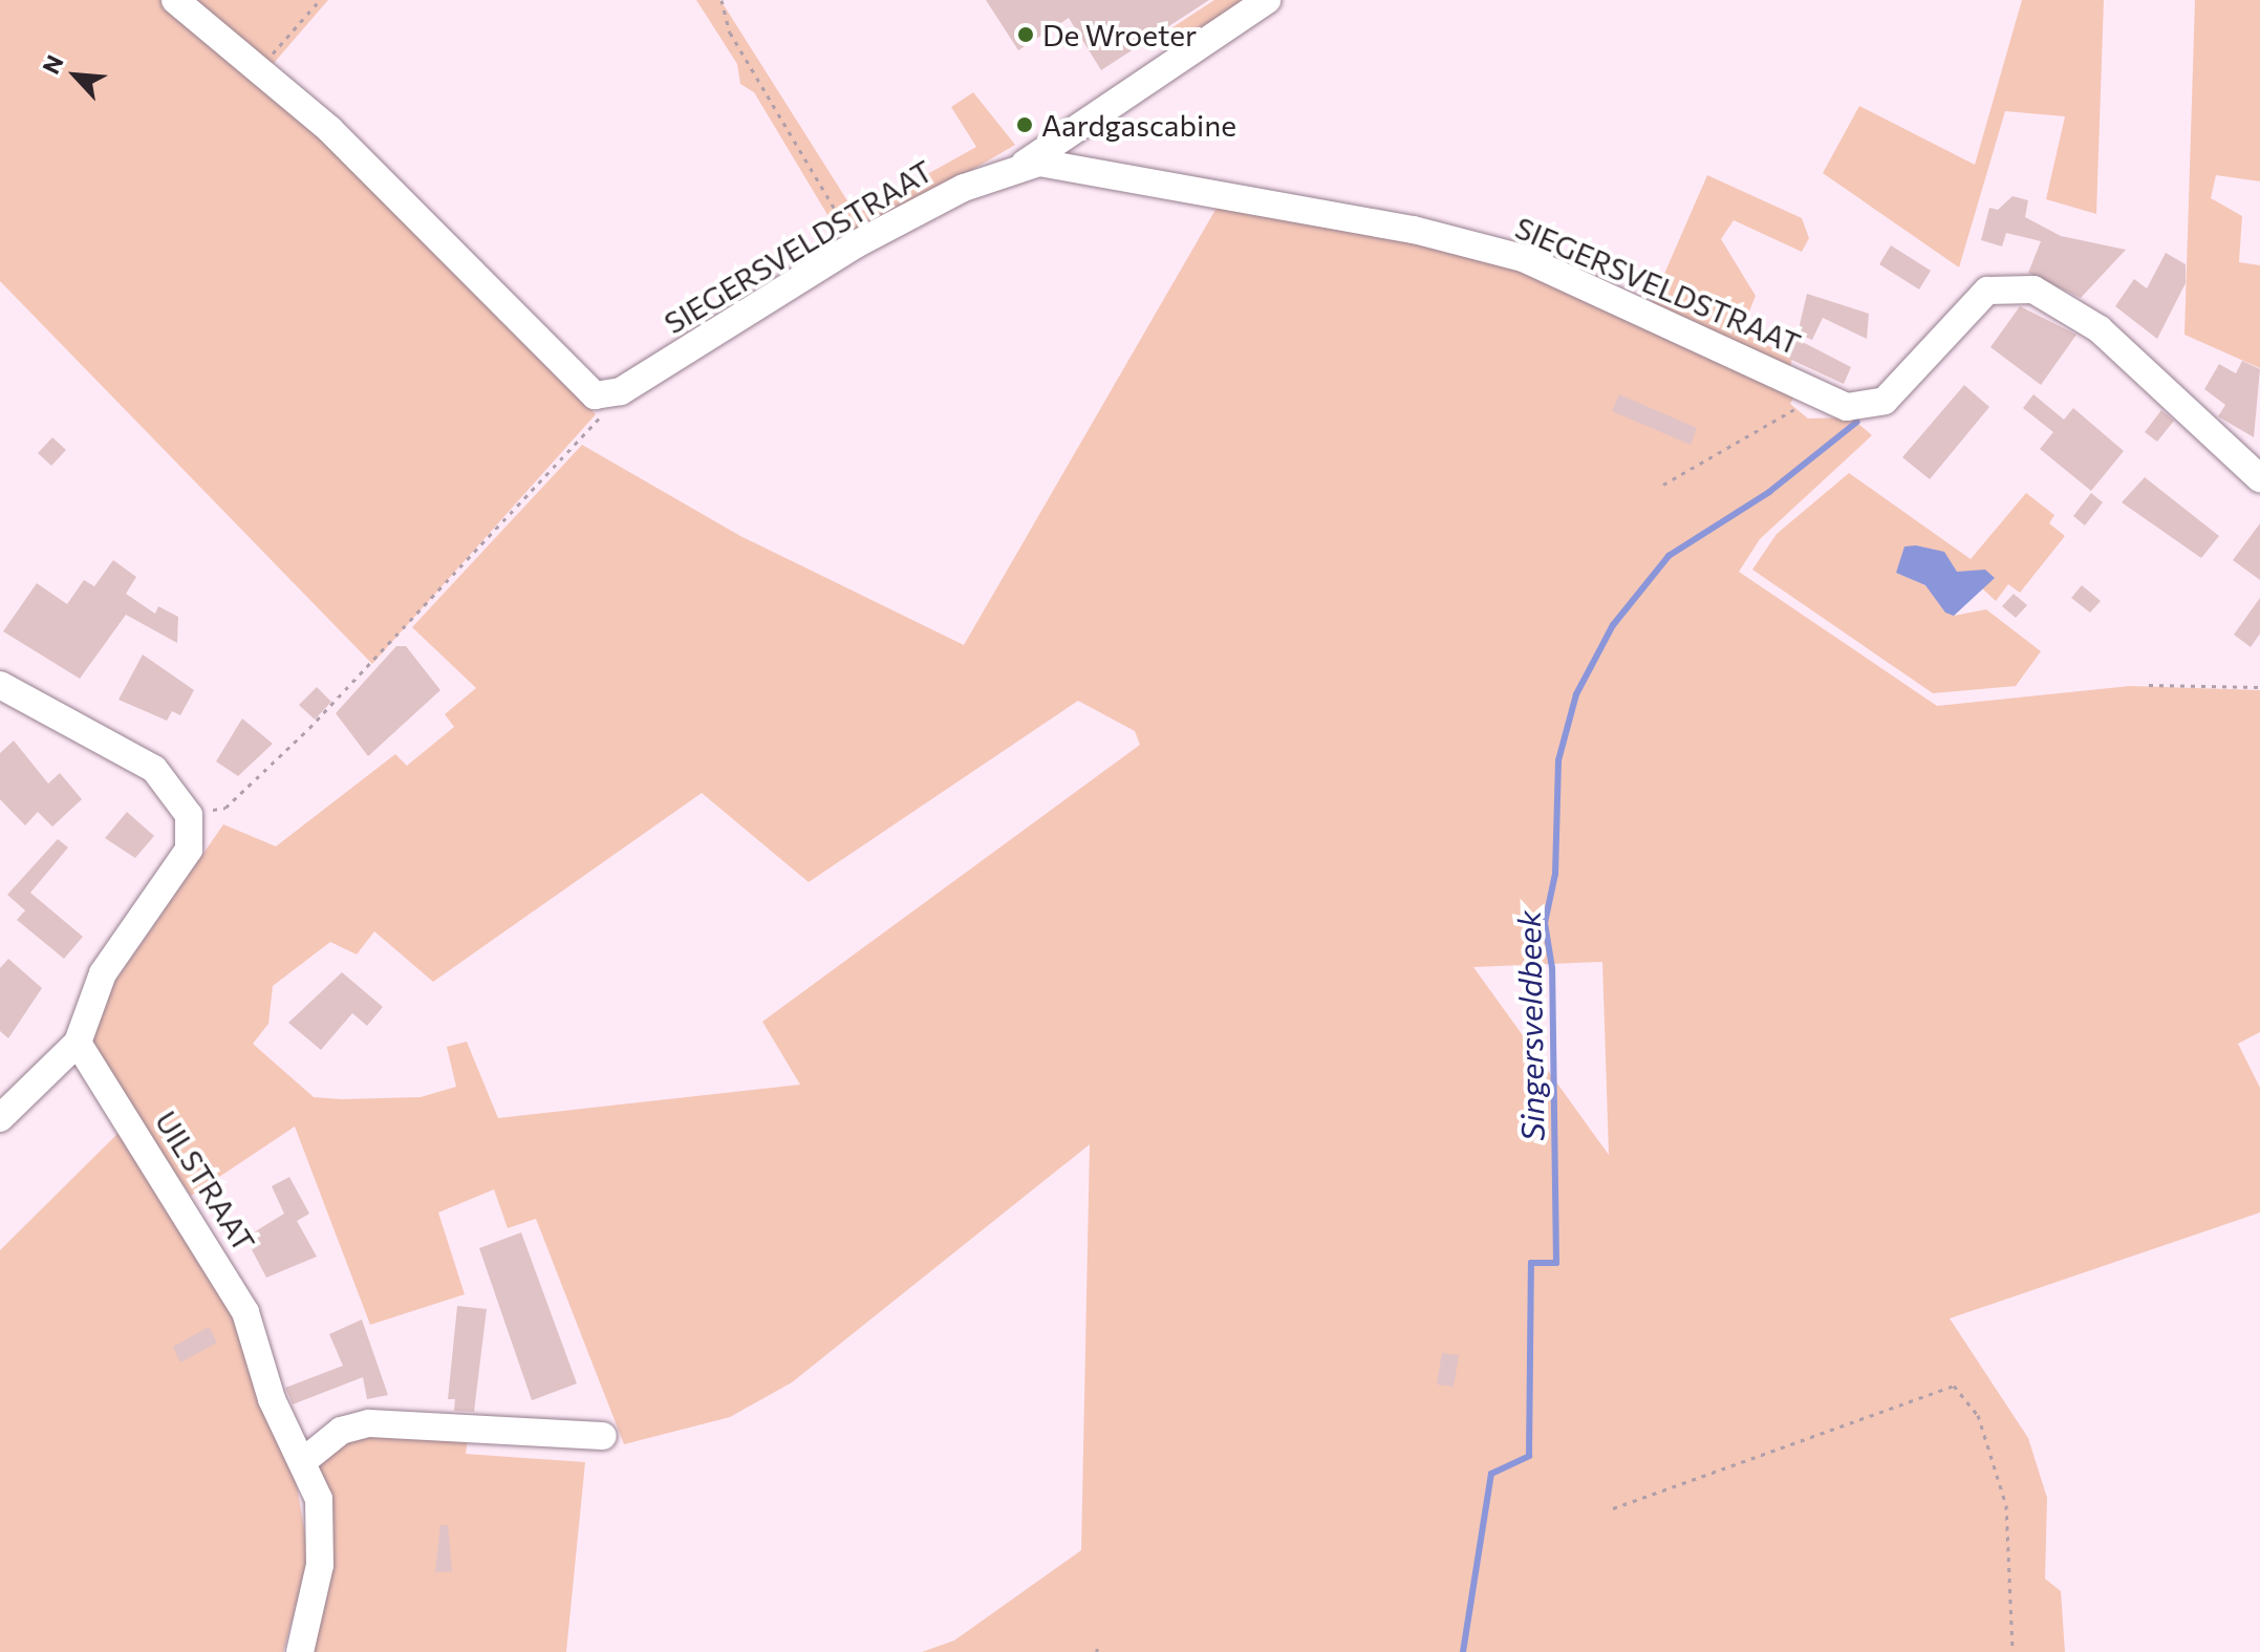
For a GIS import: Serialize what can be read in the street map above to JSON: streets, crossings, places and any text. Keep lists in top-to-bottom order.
{
  "streets": {
    "street": ["SIEGERSVELDSTRAAT", "UILSTRAAT"]
  },
  "water": ["Singersveldbeek"],
  "places": ["De Wroeter", "Aardgascabine"],
  "north": "top left"
}
